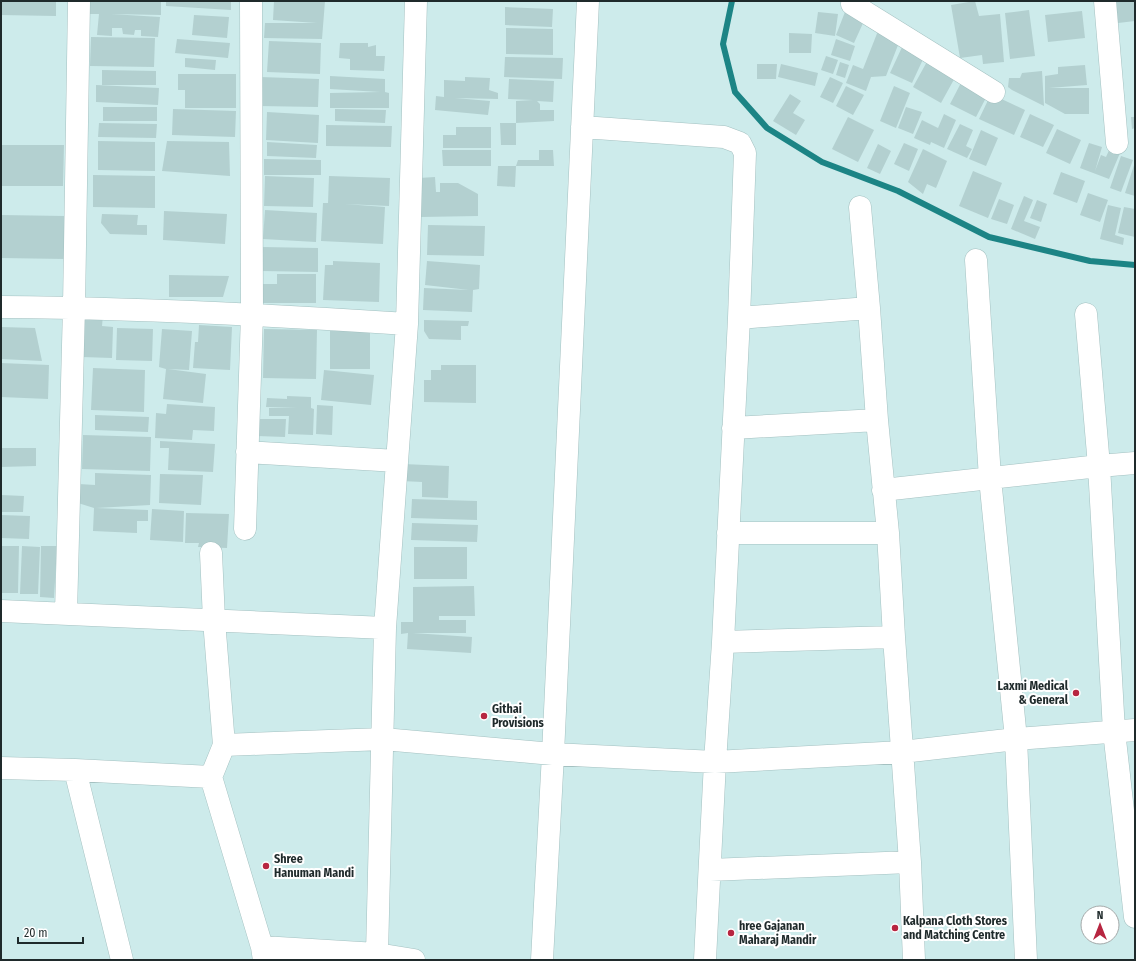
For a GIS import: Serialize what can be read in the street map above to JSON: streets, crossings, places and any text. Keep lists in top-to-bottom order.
{
  "places": [
    "Laxmi Medical & General",
    "Githai Provisions",
    "Shree Hanuman Mandi",
    "Kalpana Cloth Stores and Matching Centre",
    "hree Gajanan Maharaj Mandir"
  ],
  "scale_bar": "20 m",
  "north": "top"
}
